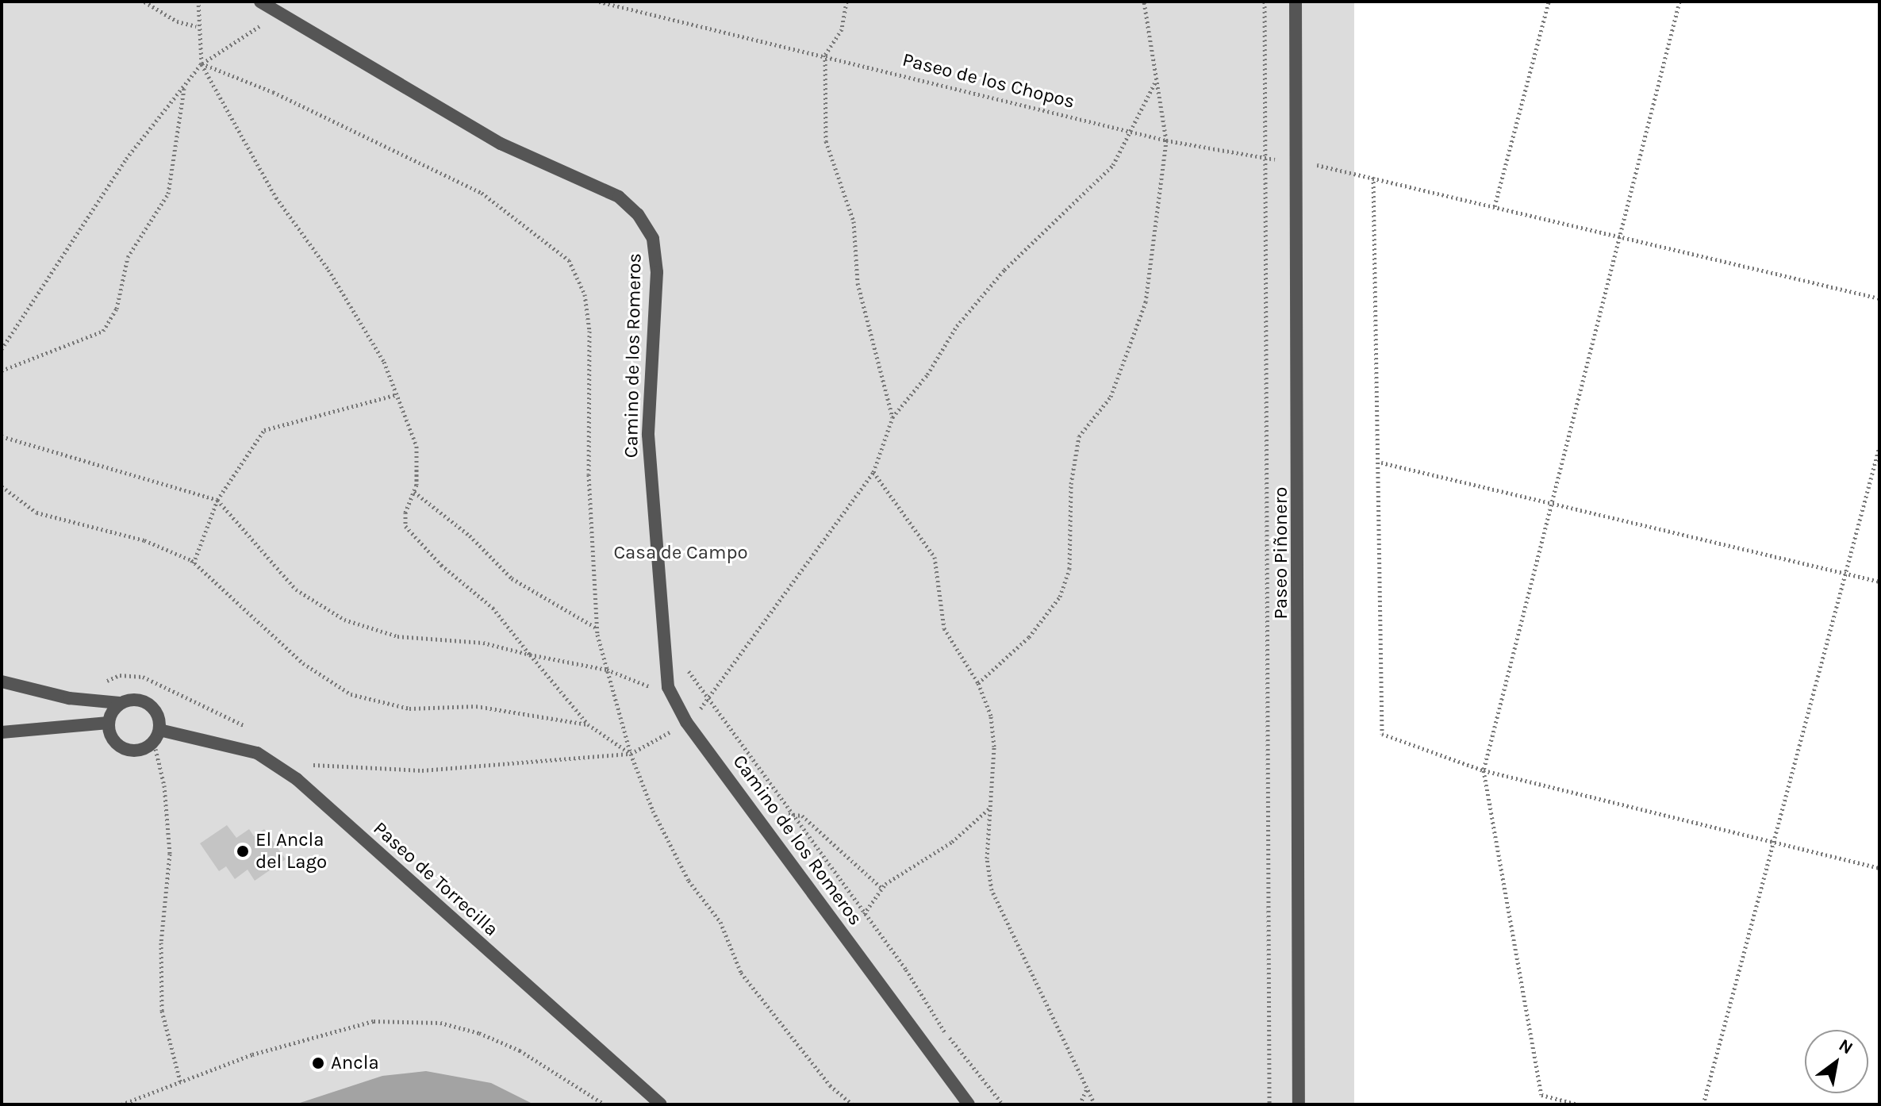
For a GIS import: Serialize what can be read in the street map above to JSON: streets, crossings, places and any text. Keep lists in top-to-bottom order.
{
  "streets": {
    "street": ["Camino de los Romeros", "Paseo Piñonero", "Paseo de Torrecilla"],
    "path": ["Paseo de los Chopos"]
  },
  "crossings": [
    ["Paseo de los Chopos", "Paseo Piñonero"]
  ],
  "parks": ["Casa de Campo"],
  "places": ["El Ancla del Lago", "Ancla"],
  "north": "top right"
}
